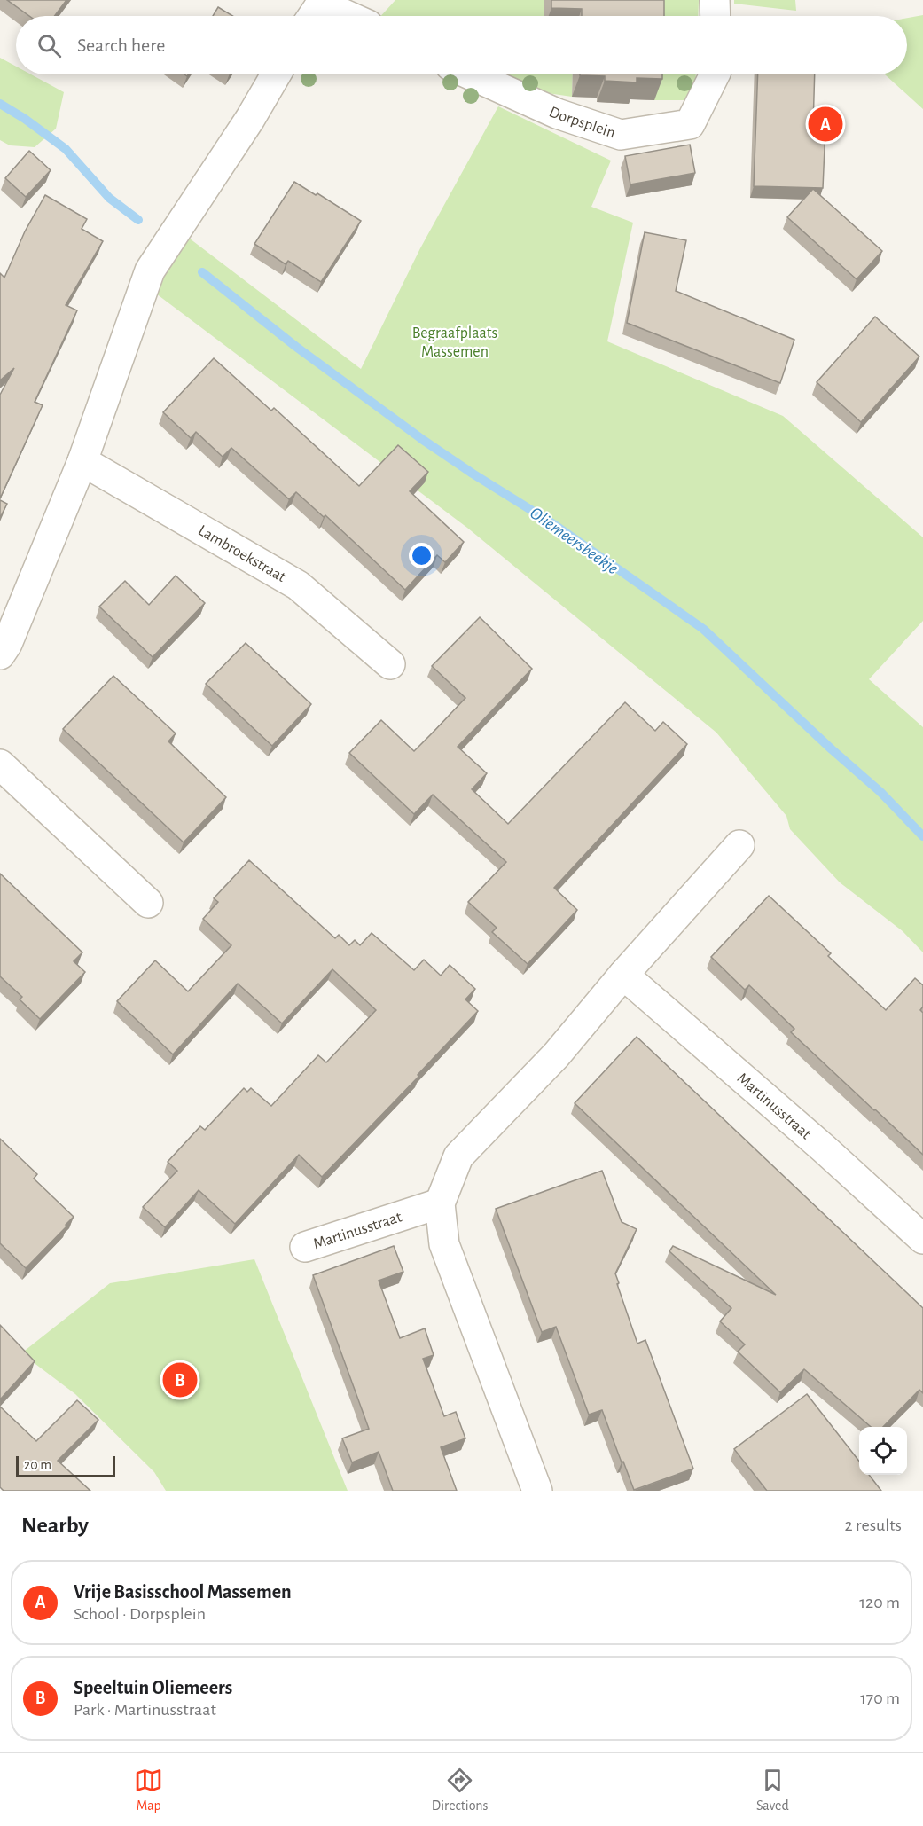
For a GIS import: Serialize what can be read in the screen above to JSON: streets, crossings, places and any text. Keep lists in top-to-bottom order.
{
  "streets": {
    "street": ["Dorpsplein", "Lambroekstraat", "Martinusstraat"]
  },
  "water": ["Oliemeersbeekje"],
  "parks": ["Begraafplaats Massemen"],
  "scale_bar": "20 m",
  "page": {
    "search": "Search here",
    "pins": ["A", "B"],
    "scale": "20 m",
    "heading": ["Nearby", "2 results"],
    "list": [
      {
        "mark": "A",
        "name": "Vrije Basisschool Massemen",
        "note": "School · Dorpsplein",
        "value": "120 m"
      },
      {
        "mark": "B",
        "name": "Speeltuin Oliemeers",
        "note": "Park · Martinusstraat",
        "value": "170 m"
      }
    ],
    "nav": ["Map", "Directions", "Saved"]
  }
}
